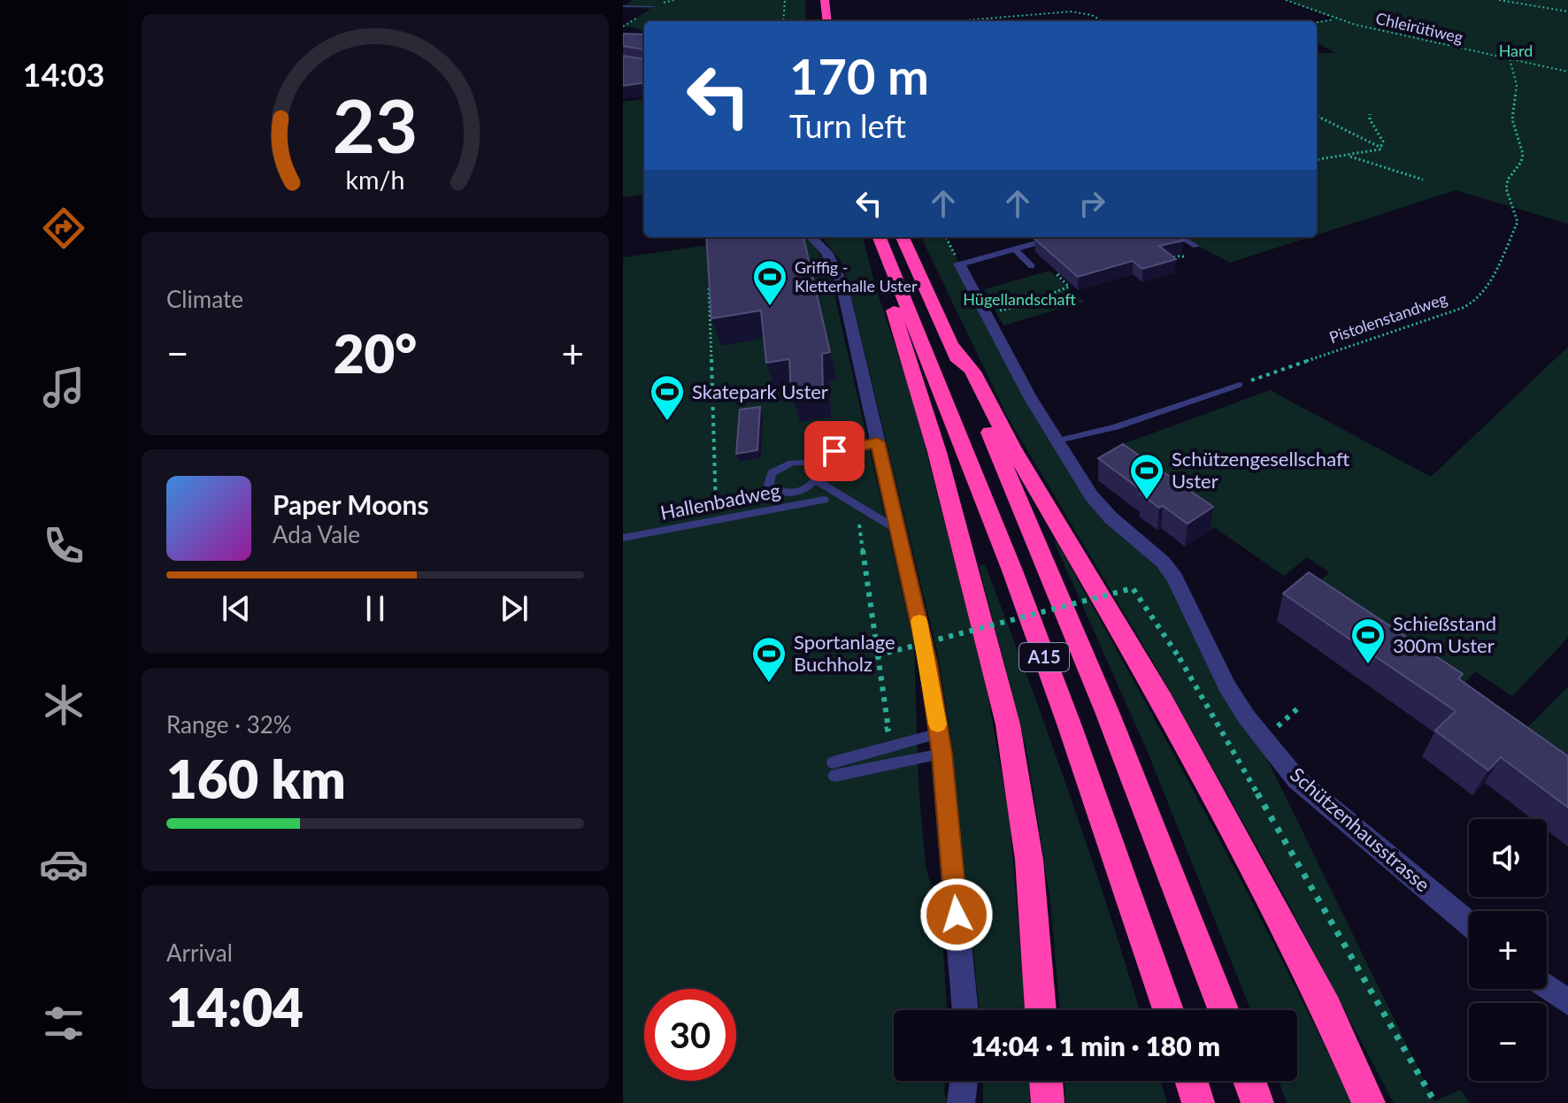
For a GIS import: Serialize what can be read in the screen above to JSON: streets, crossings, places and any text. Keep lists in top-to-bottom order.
{
  "streets": {
    "highway": ["A15"],
    "street": ["Schützenhausstrasse"],
    "lane": ["Hallenbadweg"],
    "path": ["Chleirütiweg", "Pistolenstandweg"]
  },
  "crossings": [
    ["Chleirütiweg", "Pistolenstandweg"]
  ],
  "parks": ["Hard", "Hügellandschaft"],
  "places": {
    "sports": [
      "Griffig - Kletterhalle Uster",
      "Skatepark Uster",
      "Schützengesellschaft Uster",
      "Schießstand 300m Uster",
      "Sportanlage Buchholz"
    ]
  },
  "page": {
    "tabs": "14:03",
    "turn": ["170 m", "Turn left"],
    "tile": [
      "Climate",
      ["Range · 32%", "160 km"],
      ["Arrival", "14:04"]
    ],
    "heat": ["−", "20°", "+"],
    "song": ["Paper Moons", "Ada Vale"],
    "map_buttons": ["+", "−"],
    "limit": "30",
    "trip": "14:04 · 1 min · 180 m",
    "gauge": ["23", "km/h"]
  }
}
